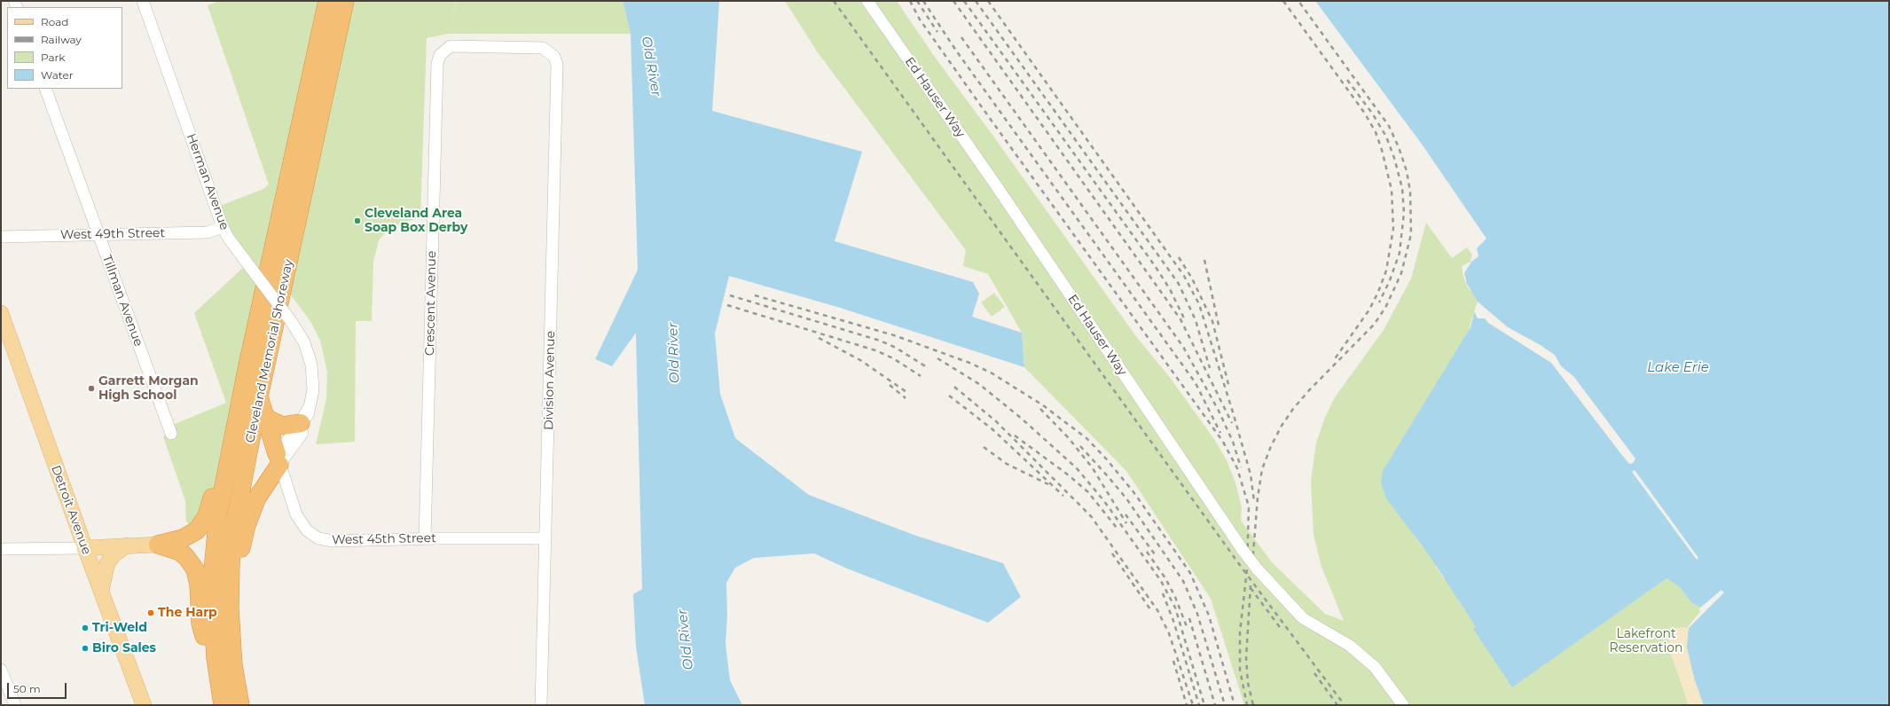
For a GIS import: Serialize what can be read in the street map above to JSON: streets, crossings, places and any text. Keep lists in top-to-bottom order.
{
  "streets": {
    "highway": ["Cleveland Memorial Shoreway"],
    "main road": ["Detroit Avenue"],
    "street": [
      "Ed Hauser Way",
      "Herman Avenue",
      "West 49th Street",
      "Tillman Avenue",
      "Crescent Avenue",
      "Division Avenue",
      "West 45th Street"
    ]
  },
  "crossings": [
    ["Herman Avenue", "West 49th Street"],
    ["Herman Avenue", "West 45th Street"],
    ["West 49th Street", "Tillman Avenue"],
    ["Crescent Avenue", "Division Avenue"],
    ["Crescent Avenue", "West 45th Street"],
    ["Division Avenue", "West 45th Street"]
  ],
  "water": ["Old River", "Lake Erie"],
  "parks": ["Lakefront Reservation"],
  "places": [
    "Cleveland Area Soap Box Derby",
    "Garrett Morgan High School",
    "The Harp",
    "Tri-Weld",
    "Biro Sales"
  ],
  "legend": [
    "Road",
    "Railway",
    "Park",
    "Water"
  ],
  "scale_bar": "50 m"
}
